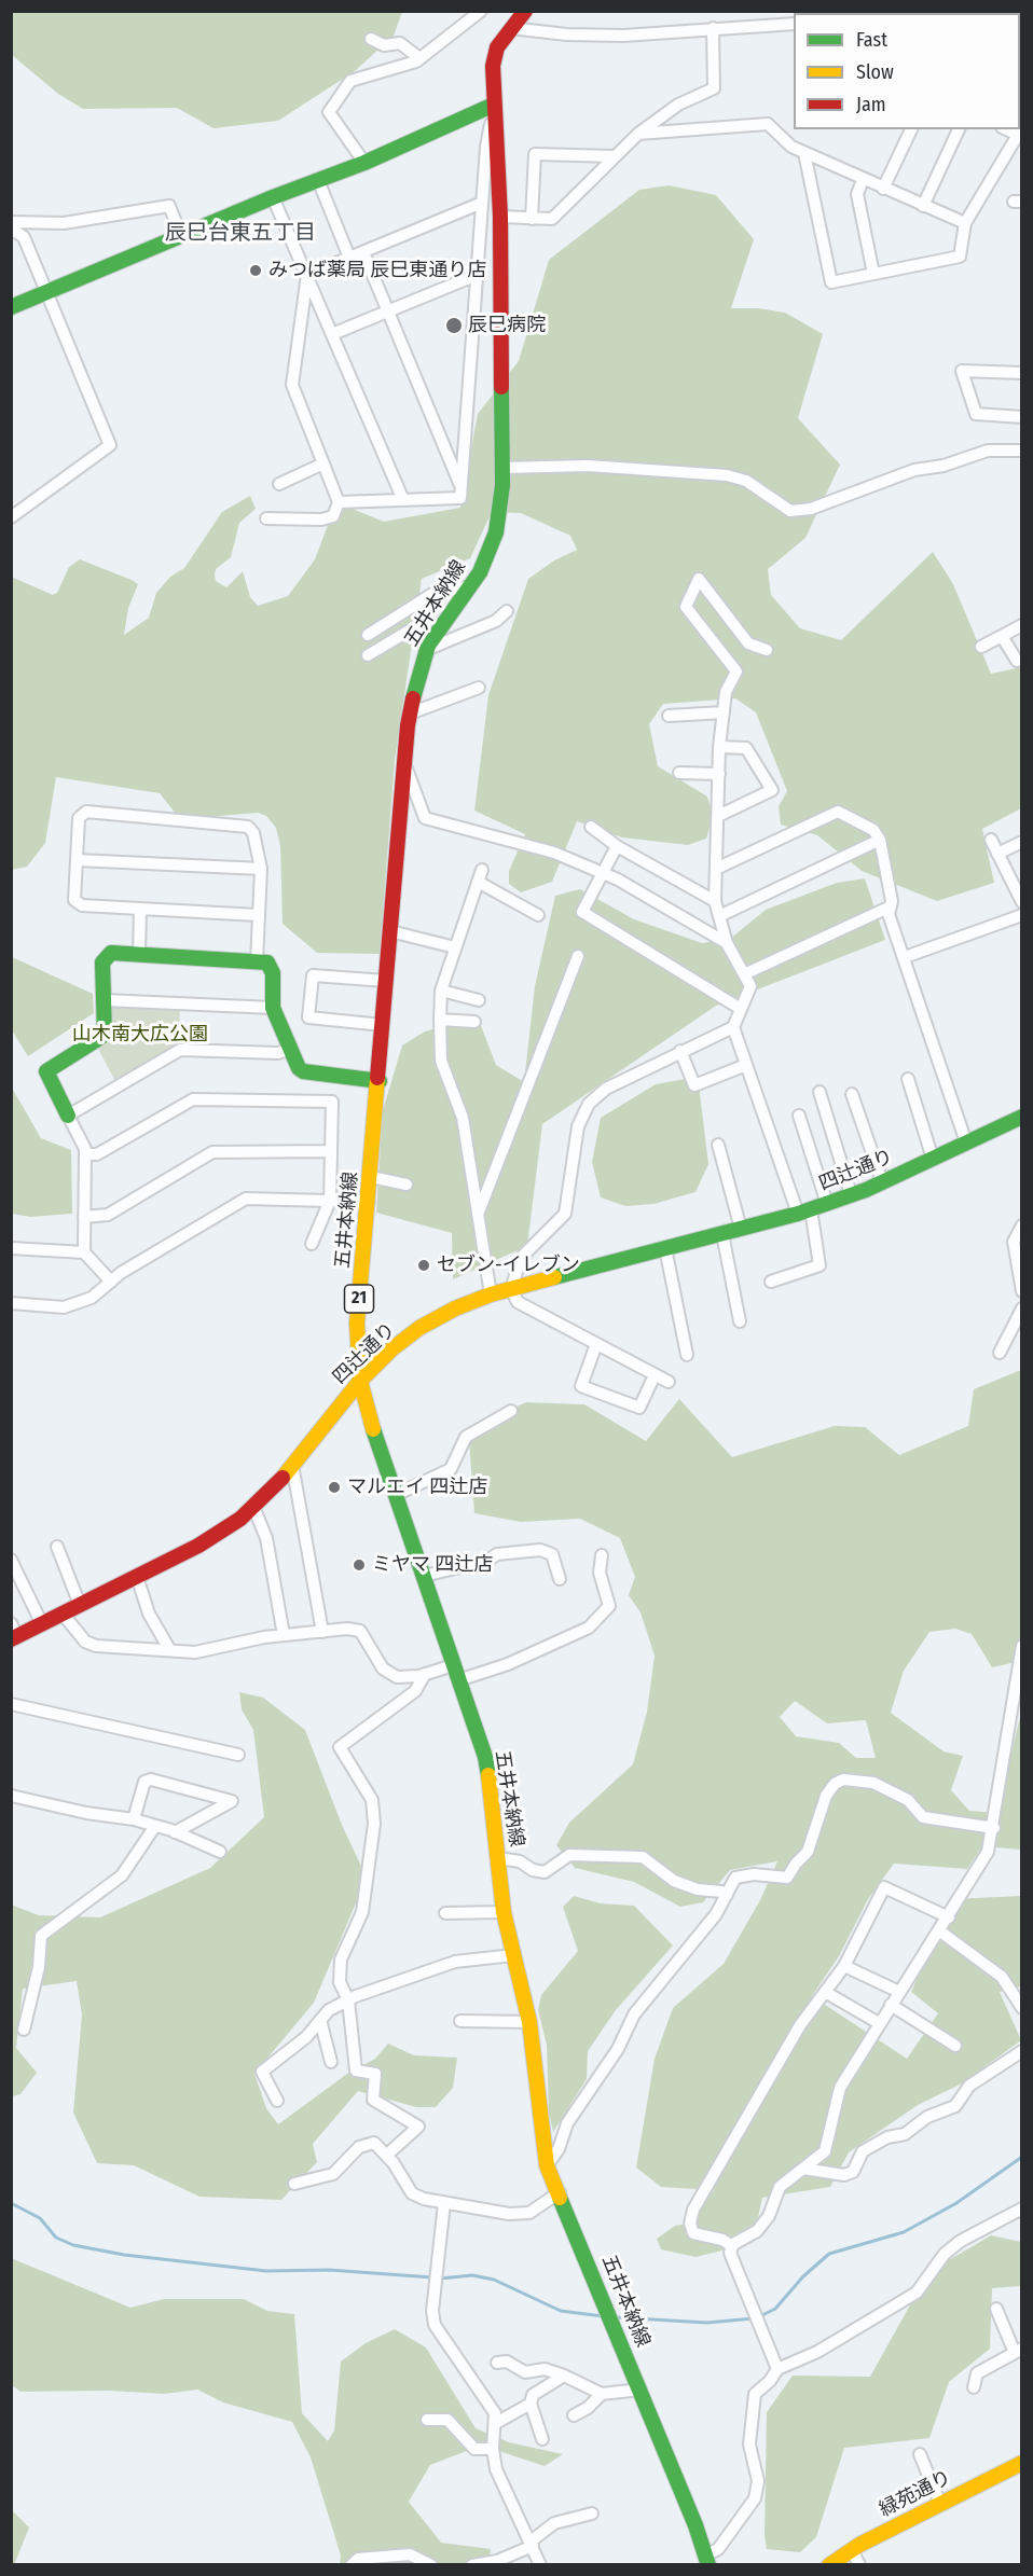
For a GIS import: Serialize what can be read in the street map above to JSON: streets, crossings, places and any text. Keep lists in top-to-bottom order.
{
  "streets": {
    "main road": [
      "五井本納線",
      "四辻通り",
      "21",
      "緑苑通り"
    ]
  },
  "crossings": [
    ["五井本納線", "四辻通り"]
  ],
  "districts": ["辰巳台東五丁目"],
  "parks": ["山木南大広公園"],
  "places": [
    "みつば薬局 辰巳東通り店",
    "辰巳病院",
    "セブン-イレブン",
    "マルエイ 四辻店",
    "ミヤマ 四辻店"
  ],
  "legend": ["Fast", "Slow", "Jam"]
}
